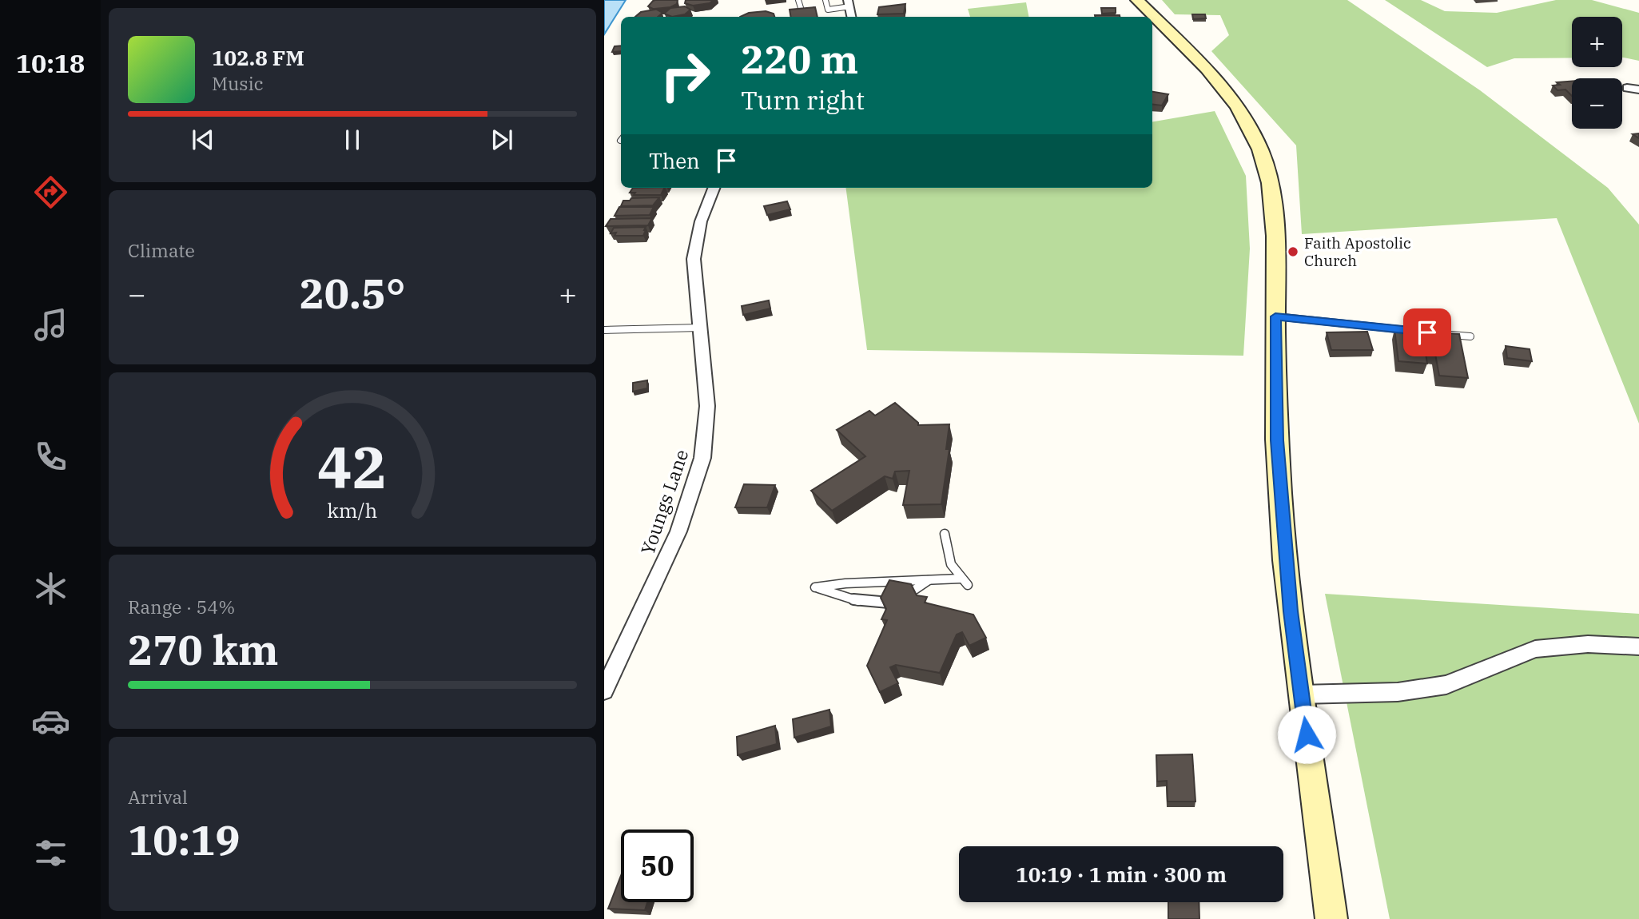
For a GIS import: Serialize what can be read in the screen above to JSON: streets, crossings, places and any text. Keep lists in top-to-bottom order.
{
  "streets": {
    "street": ["Youngs Lane"]
  },
  "places": ["Faith Apostolic Church"],
  "page": {
    "tabs": "10:18",
    "map_buttons": ["+", "−"],
    "turn": ["220 m", "Turn right"],
    "song": ["102.8 FM", "Music"],
    "then": "Then",
    "tile": [
      "Climate",
      ["Range · 54%", "270 km"],
      ["Arrival", "10:19"]
    ],
    "heat": ["−", "20.5°", "+"],
    "limit": "50",
    "trip": "10:19 · 1 min · 300 m",
    "gauge": ["42", "km/h"]
  }
}
